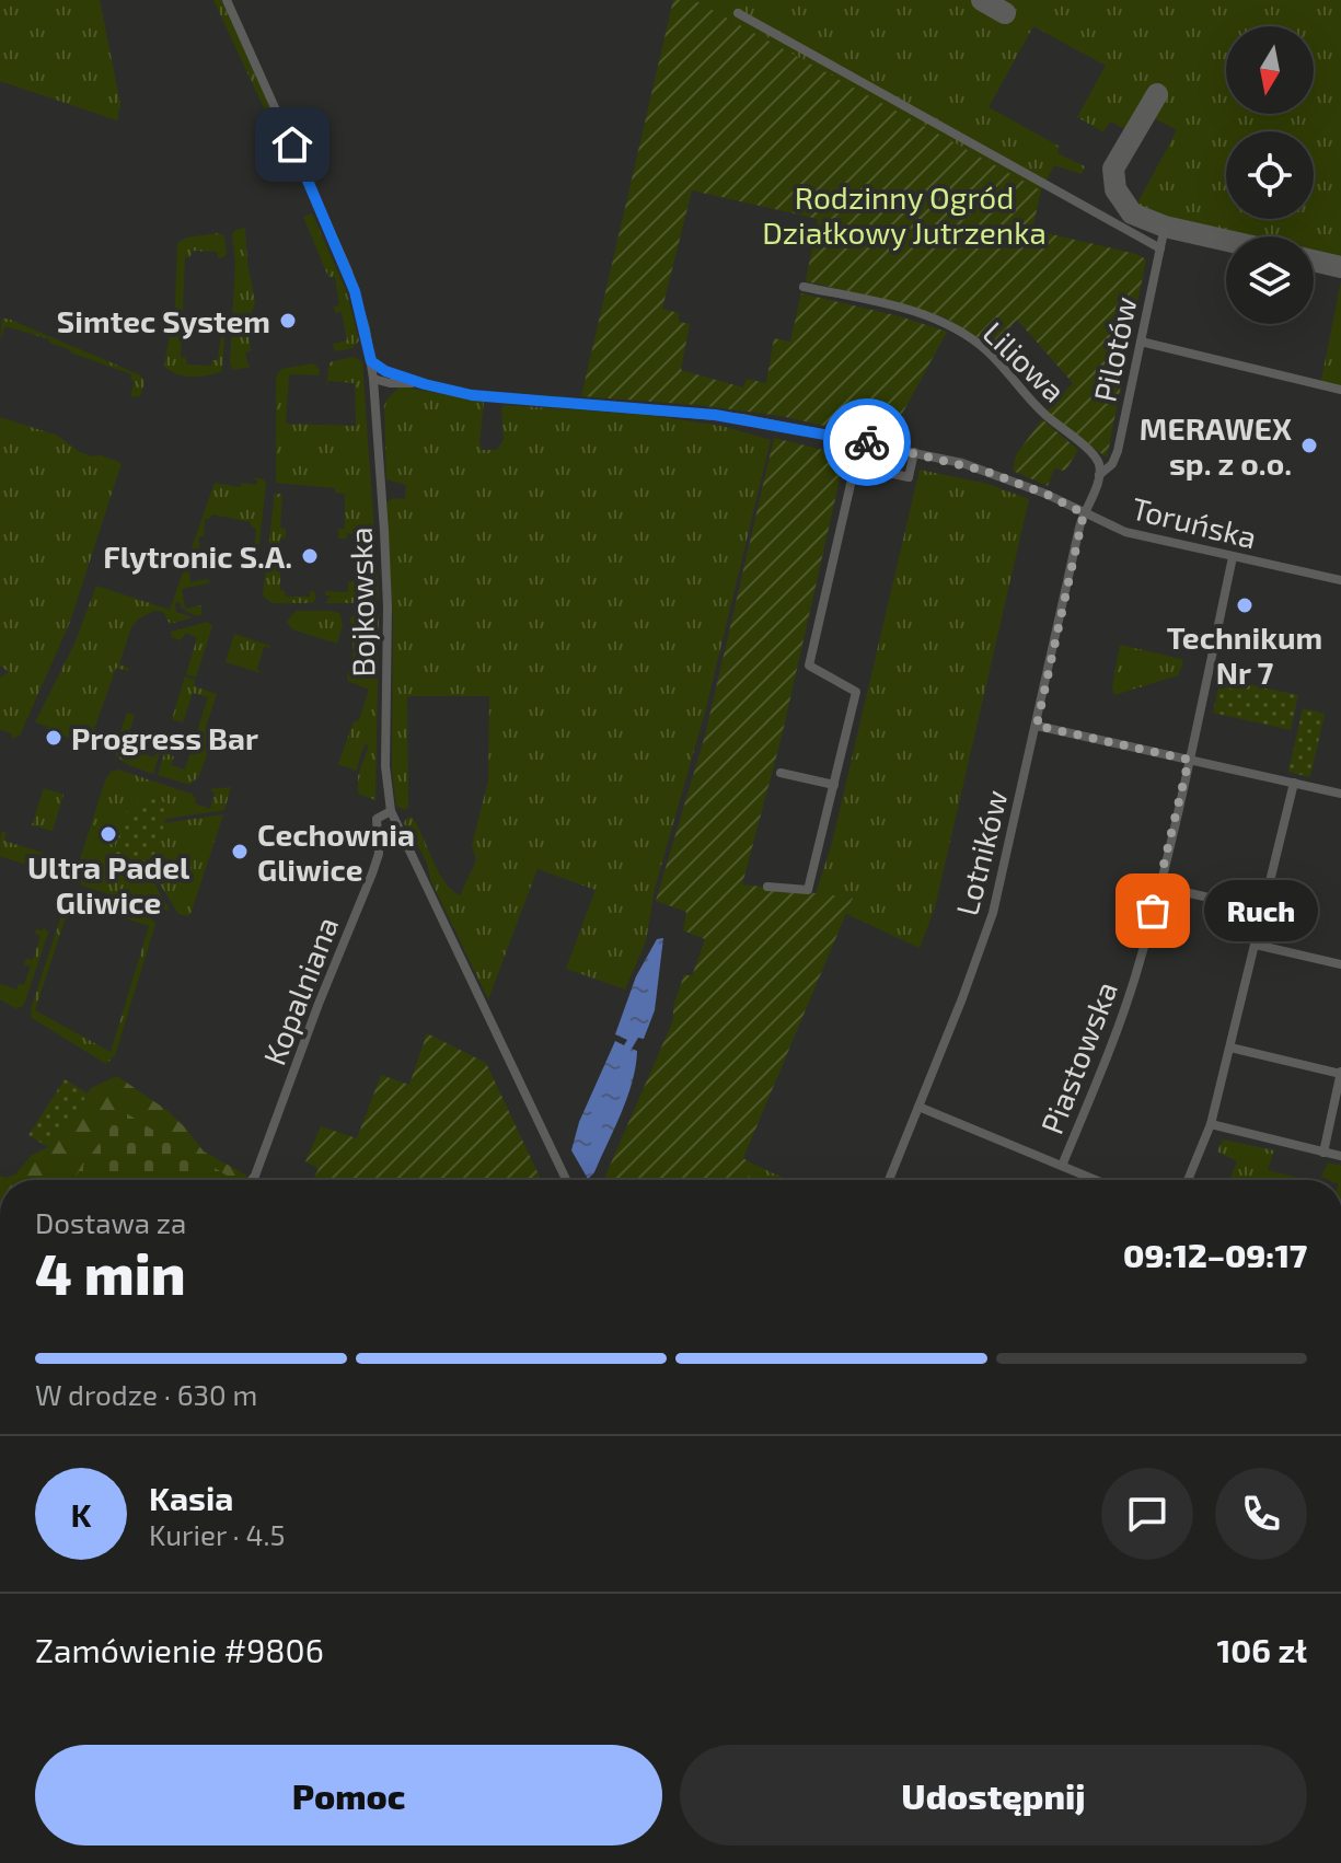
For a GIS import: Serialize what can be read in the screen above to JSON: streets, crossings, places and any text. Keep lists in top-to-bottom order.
{
  "streets": {
    "street": [
      "Pilotów",
      "Liliowa",
      "Toruńska",
      "Bojkowska",
      "Lotników",
      "Kopalniana",
      "Piastowska"
    ]
  },
  "crossings": [
    ["Pilotów", "Liliowa"],
    ["Toruńska", "Bojkowska"],
    ["Toruńska", "Lotników"],
    ["Toruńska", "Piastowska"],
    ["Bojkowska", "Kopalniana"]
  ],
  "parks": ["Rodzinny Ogród Działkowy Jutrzenka"],
  "places": [
    "Simtec System",
    "MERAWEX sp. z o.o.",
    "Flytronic S.A.",
    "Technikum Nr 7",
    "Progress Bar",
    "Ultra Padel Gliwice",
    "Cechownia Gliwice",
    "Ruch"
  ],
  "north": "bottom",
  "page": {
    "bubble": "Ruch",
    "heading": ["4 min", "Dostawa za", "09:12–09:17"],
    "panel": [
      "Kasia",
      "Kurier · 4.5",
      "Zamówienie #9806",
      "106 zł"
    ],
    "bar": "W drodze · 630 m",
    "round": "K",
    "buttons": ["Pomoc", "Udostępnij"]
  }
}
